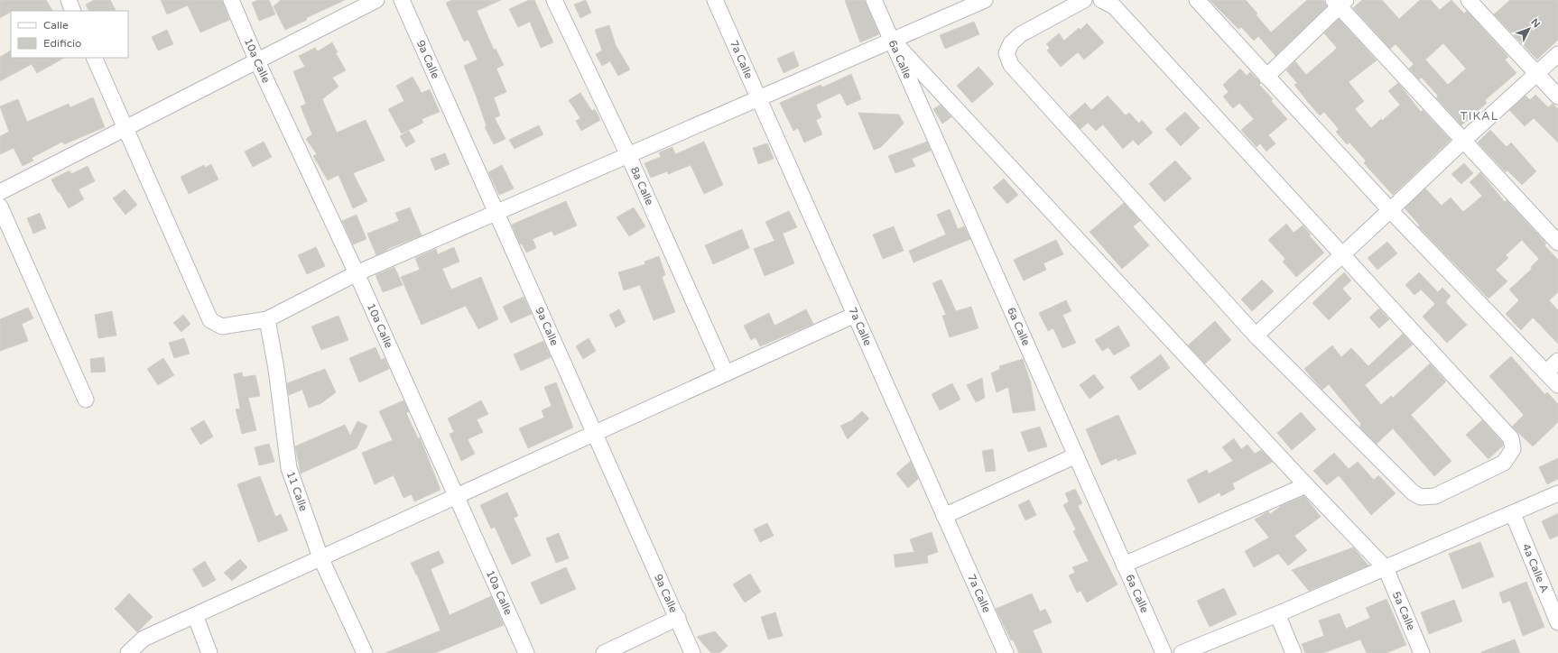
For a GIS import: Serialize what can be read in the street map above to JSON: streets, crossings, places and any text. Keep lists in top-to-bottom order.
{
  "streets": {
    "street": [
      "9a Calle",
      "7a Calle",
      "6a Calle",
      "10a Calle",
      "8a Calle",
      "11 Calle",
      "4a Calle A",
      "5a Calle"
    ]
  },
  "districts": ["TIKAL"],
  "legend": ["Calle", "Edificio"],
  "north": "top right"
}
